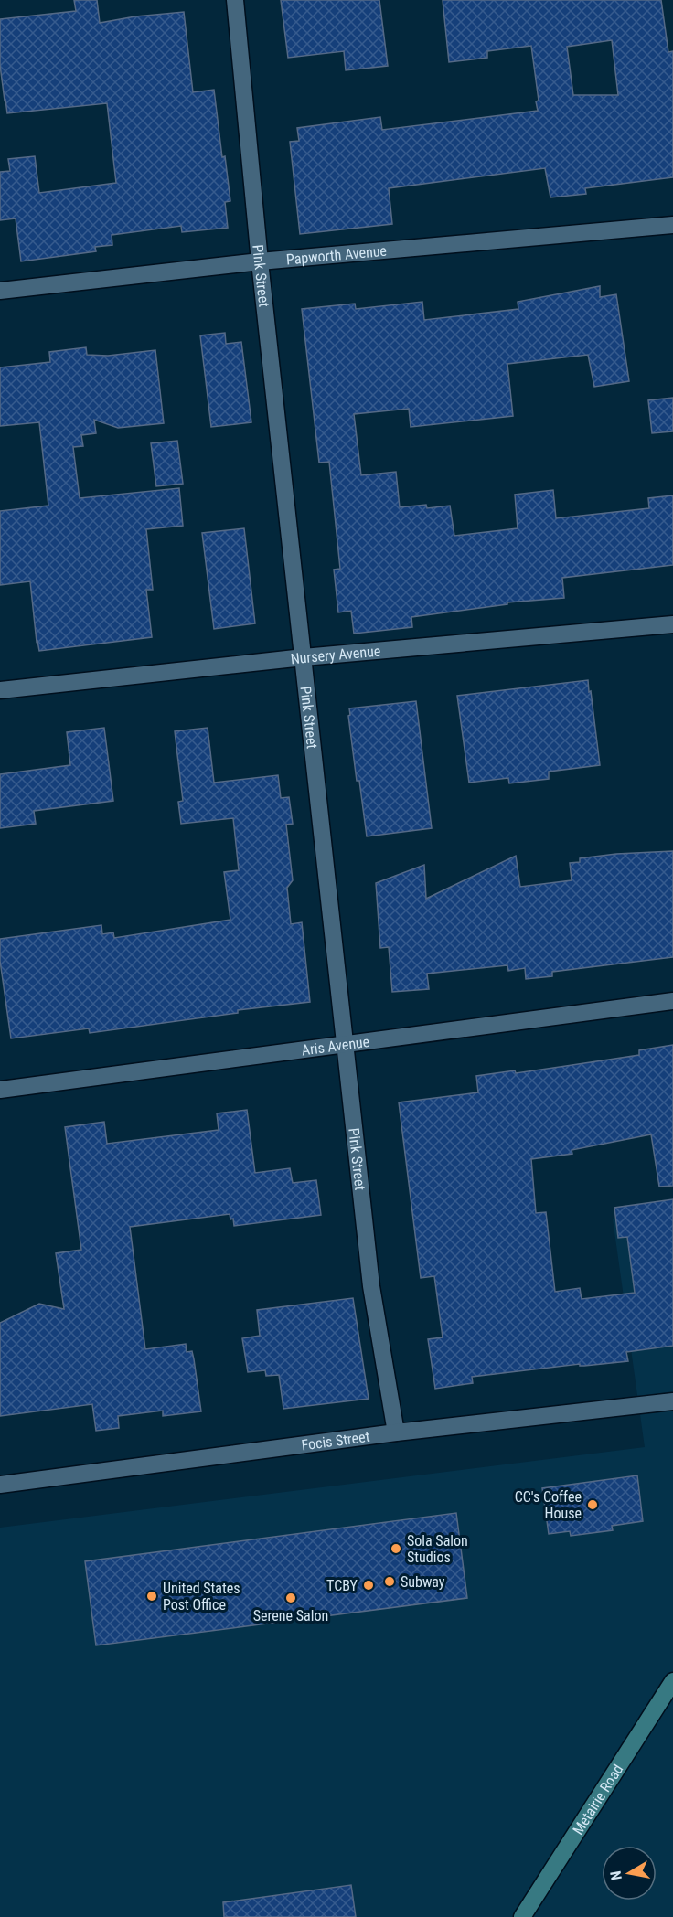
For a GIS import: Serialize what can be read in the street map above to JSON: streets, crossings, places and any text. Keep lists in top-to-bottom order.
{
  "streets": {
    "main road": ["Metairie Road"],
    "street": [
      "Papworth Avenue",
      "Pink Street",
      "Nursery Avenue",
      "Aris Avenue",
      "Focis Street"
    ]
  },
  "crossings": [
    ["Papworth Avenue", "Pink Street"],
    ["Pink Street", "Nursery Avenue"],
    ["Pink Street", "Aris Avenue"],
    ["Pink Street", "Focis Street"]
  ],
  "places": [
    "CC's Coffee House",
    "Sola Salon Studios",
    "Subway",
    "TCBY",
    "United States Post Office",
    "Serene Salon"
  ],
  "north": "left"
}
